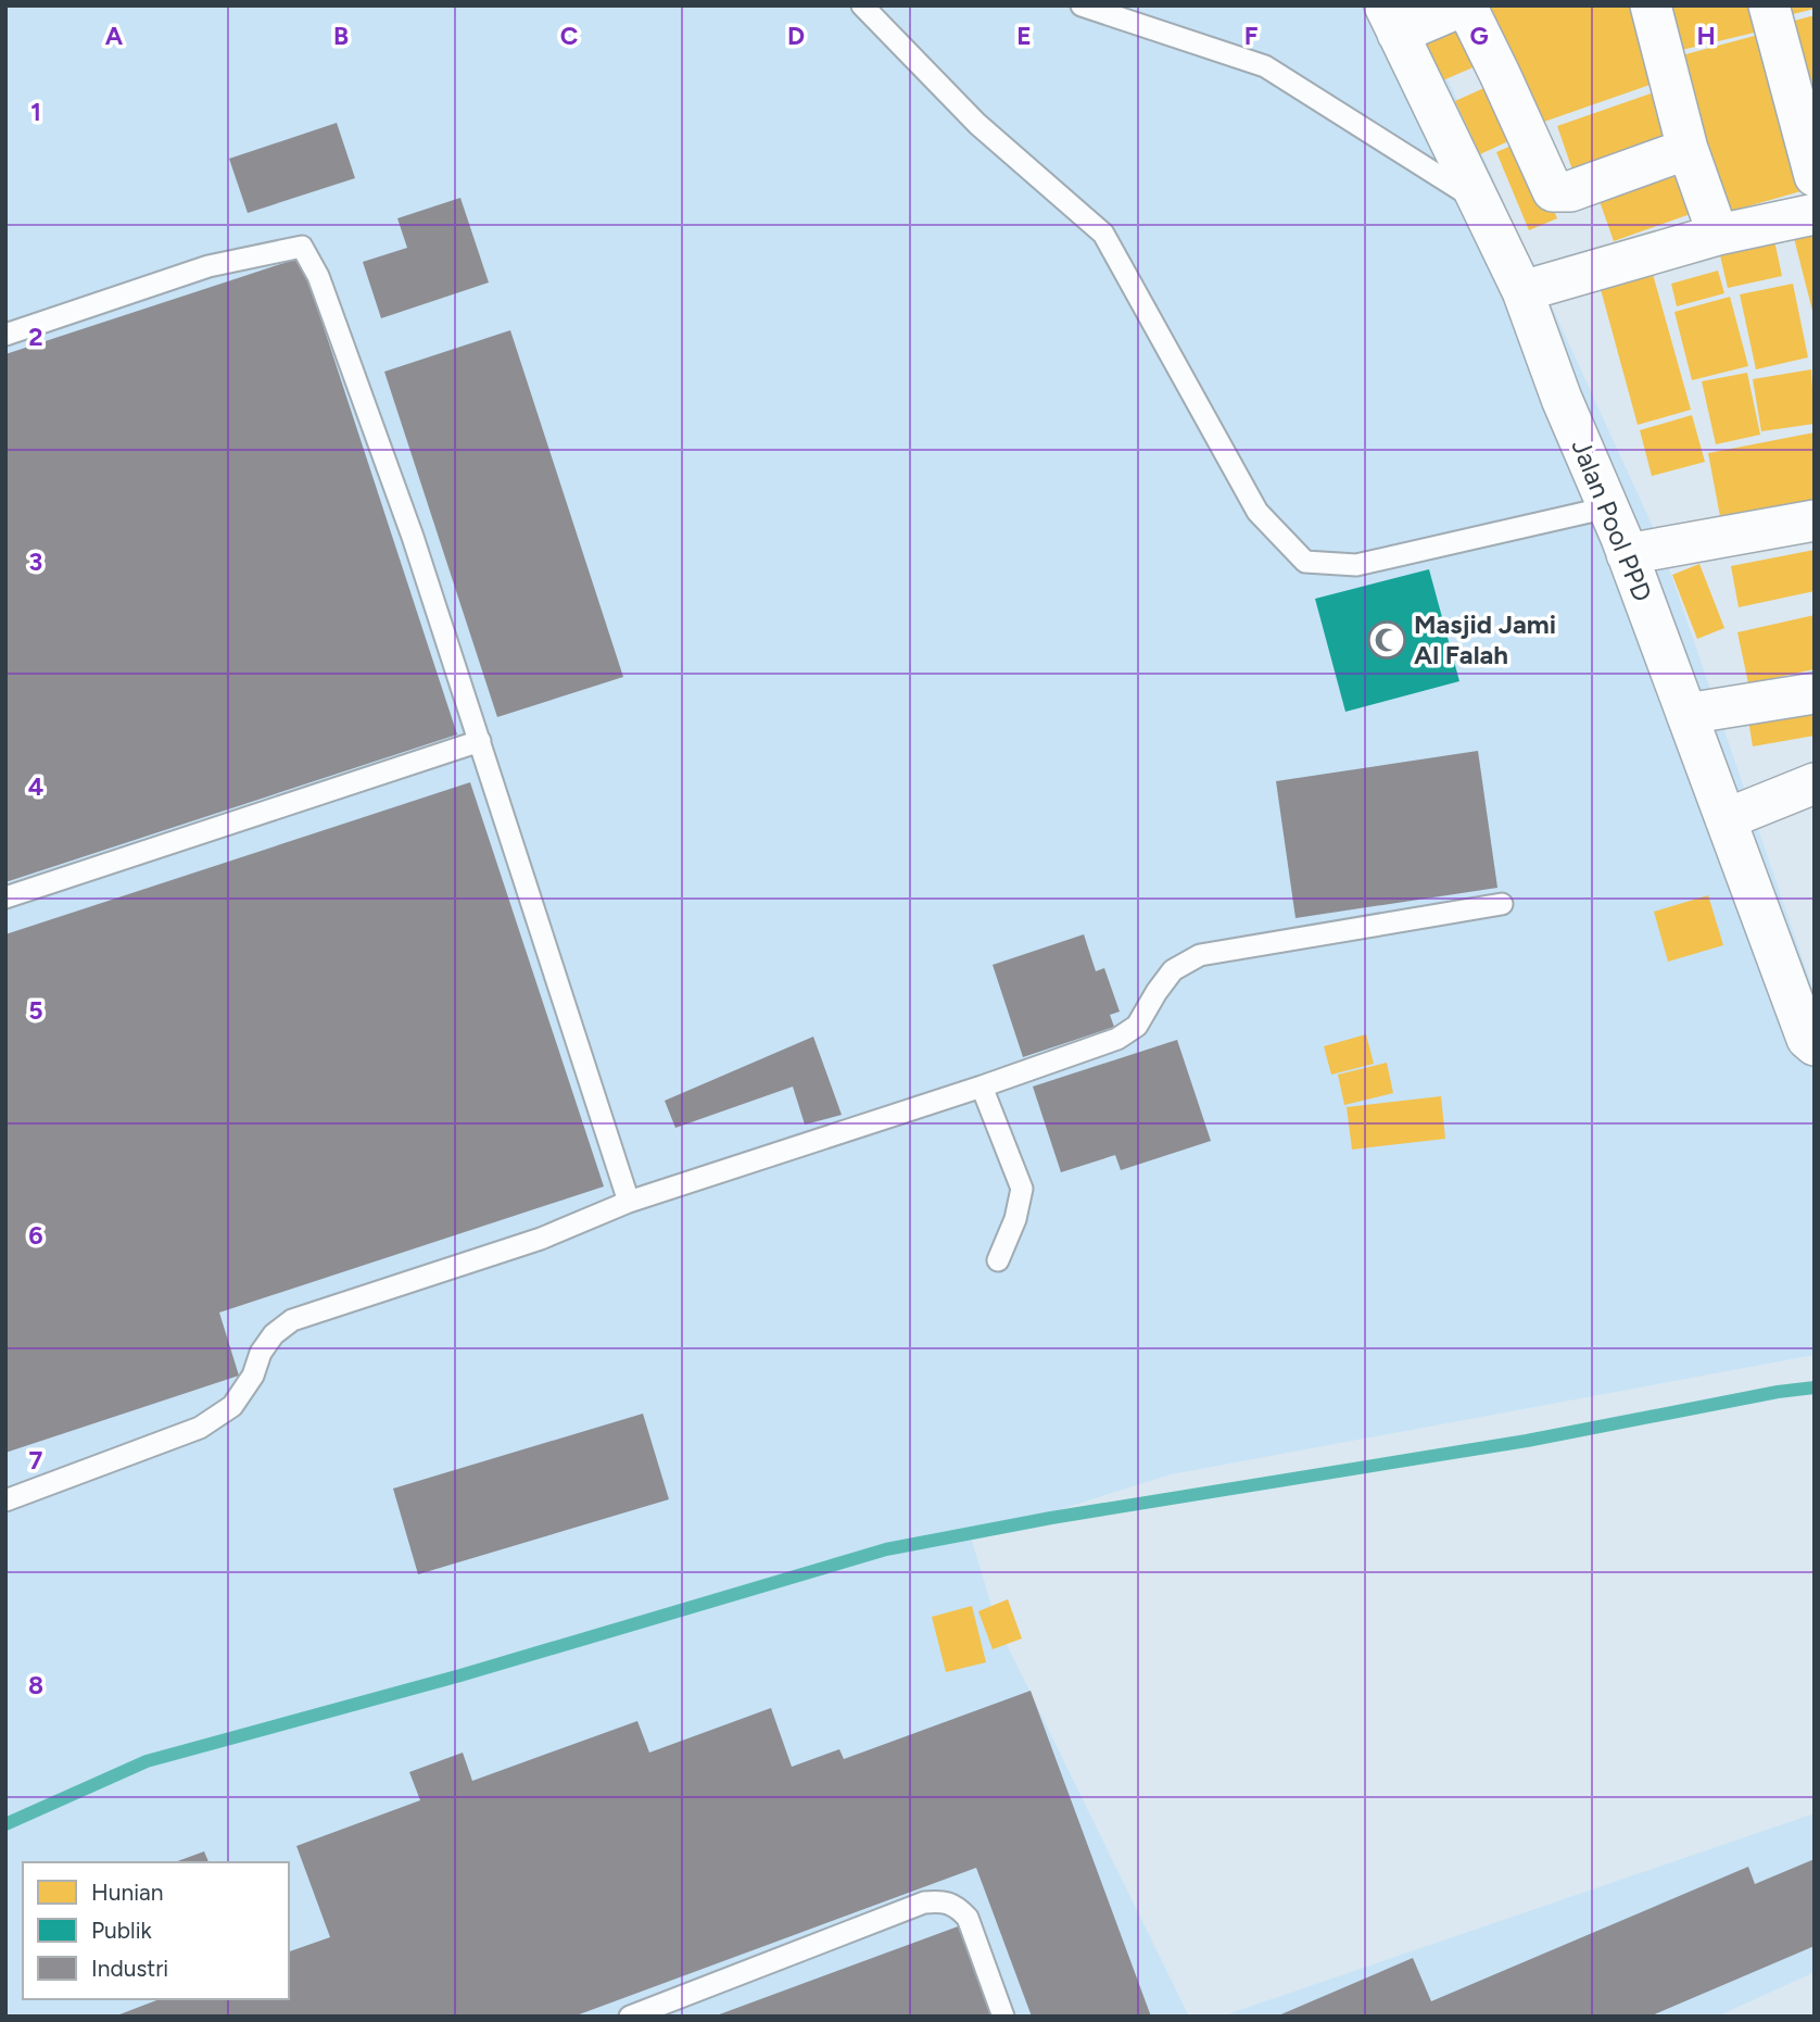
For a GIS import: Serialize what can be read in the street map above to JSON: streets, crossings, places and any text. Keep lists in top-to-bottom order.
{
  "streets": {
    "street": ["Jalan Pool PPD"]
  },
  "places": {
    "mosque": ["Masjid Jami Al Falah"]
  },
  "legend": ["Hunian", "Publik", "Industri"],
  "grid": {
    "columns": [
      "A",
      "B",
      "C",
      "D",
      "E",
      "F",
      "G",
      "H"
    ],
    "rows": [
      "1",
      "2",
      "3",
      "4",
      "5",
      "6",
      "7",
      "8"
    ]
  }
}
